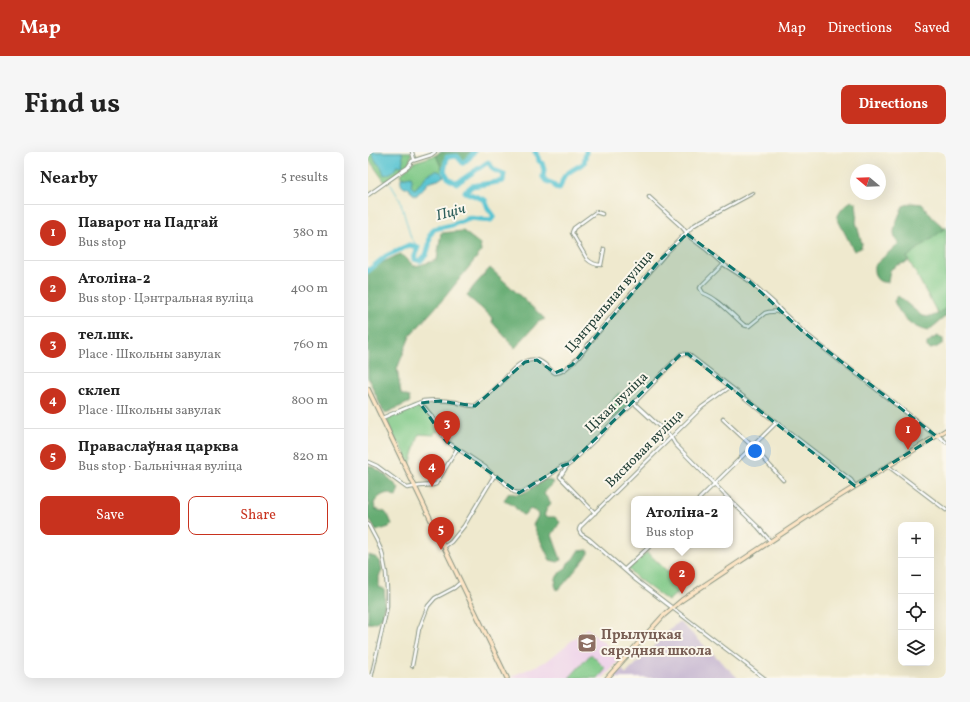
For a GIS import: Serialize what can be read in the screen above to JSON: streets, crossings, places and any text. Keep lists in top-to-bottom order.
{
  "streets": {
    "street": ["Цэнтральная вуліца", "Ціхая вуліца", "Вясновая вуліца"]
  },
  "crossings": [
    ["Ціхая вуліца", "Вясновая вуліца"]
  ],
  "water": ["Пціч"],
  "places": {
    "school or university": ["Прылуцкая сярэдняя школа"]
  },
  "north": "left",
  "page": {
    "header": "Map",
    "nav": ["Map", "Directions", "Saved"],
    "title": "Find us",
    "buttons": [
      "Directions",
      ["Save", "Share"]
    ],
    "heading": ["Nearby", "5 results"],
    "list": [
      {
        "mark": "1",
        "name": "Паварот на Падгай",
        "note": "Bus stop",
        "value": "380 m"
      },
      {
        "mark": "2",
        "name": "Атоліна-2",
        "note": "Bus stop · Цэнтральная вуліца",
        "value": "400 m"
      },
      {
        "mark": "3",
        "name": "тел.шк.",
        "note": "Place · Школьны завулак",
        "value": "760 m"
      },
      {
        "mark": "4",
        "name": "склеп",
        "note": "Place · Школьны завулак",
        "value": "800 m"
      },
      {
        "mark": "5",
        "name": "Праваслаўная царква",
        "note": "Bus stop · Бальнічная вуліца",
        "value": "820 m"
      }
    ],
    "pins": [
      "3",
      "1",
      "4",
      "5",
      "2"
    ],
    "popup": ["Атоліна-2", "Bus stop"],
    "map_buttons": ["+", "−"]
  }
}
